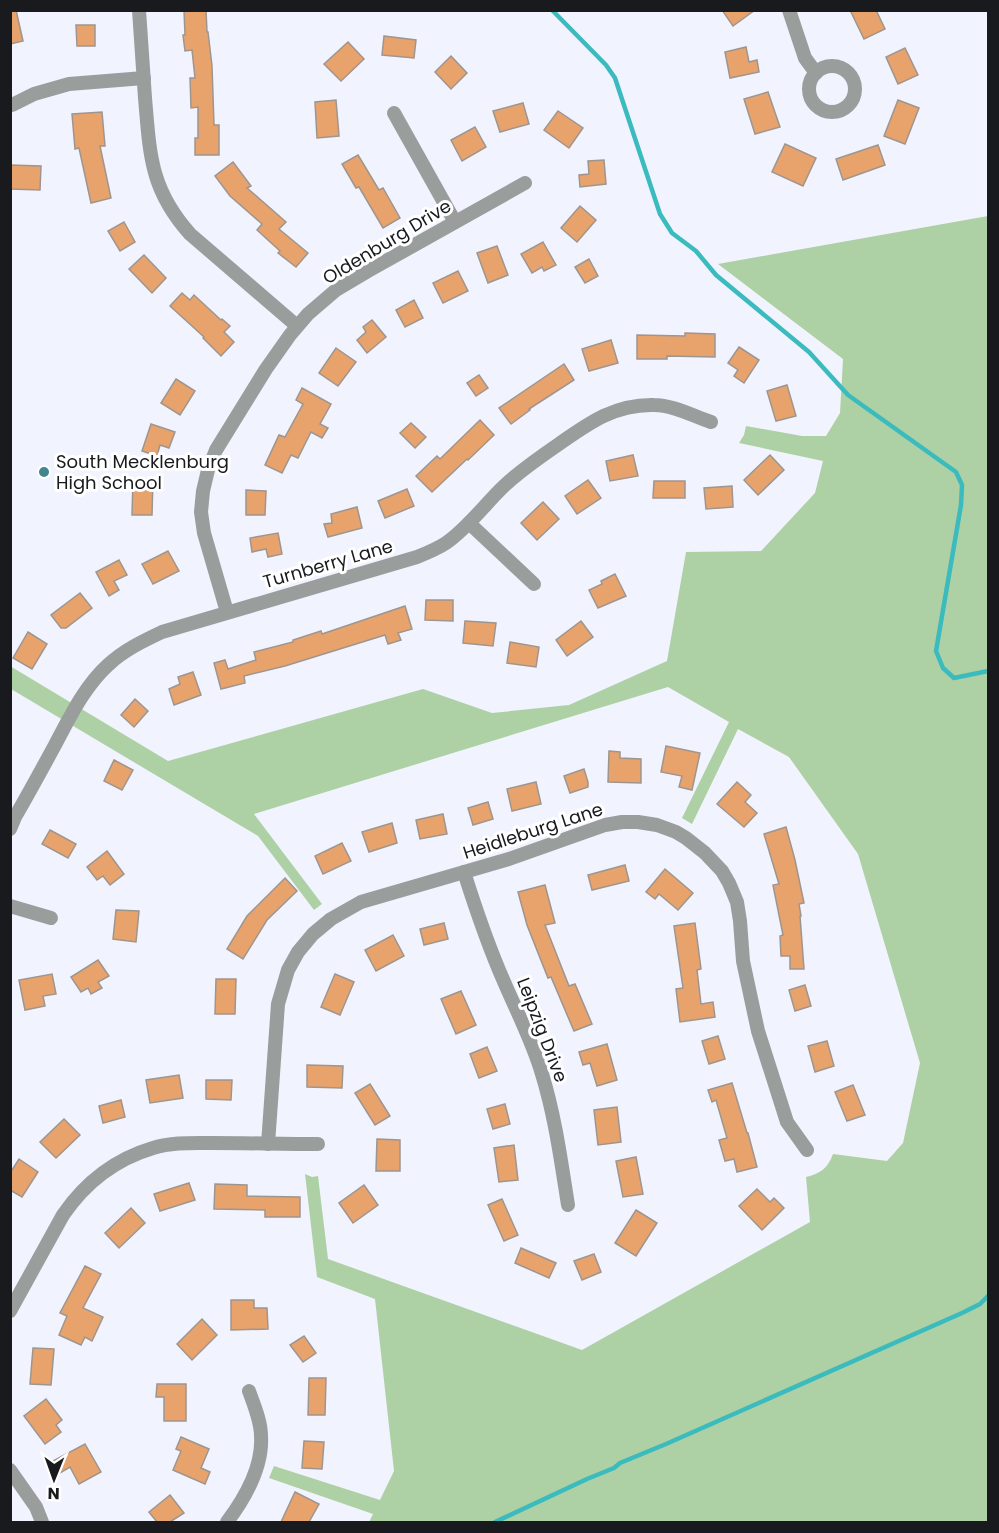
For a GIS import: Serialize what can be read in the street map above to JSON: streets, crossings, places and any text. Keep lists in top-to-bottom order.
{
  "streets": {
    "street": [
      "Oldenburg Drive",
      "Turnberry Lane",
      "Heidleburg Lane",
      "Leipzig Drive"
    ]
  },
  "crossings": [
    ["Oldenburg Drive", "Turnberry Lane"],
    ["Heidleburg Lane", "Leipzig Drive"]
  ],
  "places": ["South Mecklenburg High School"],
  "north": "bottom"
}
